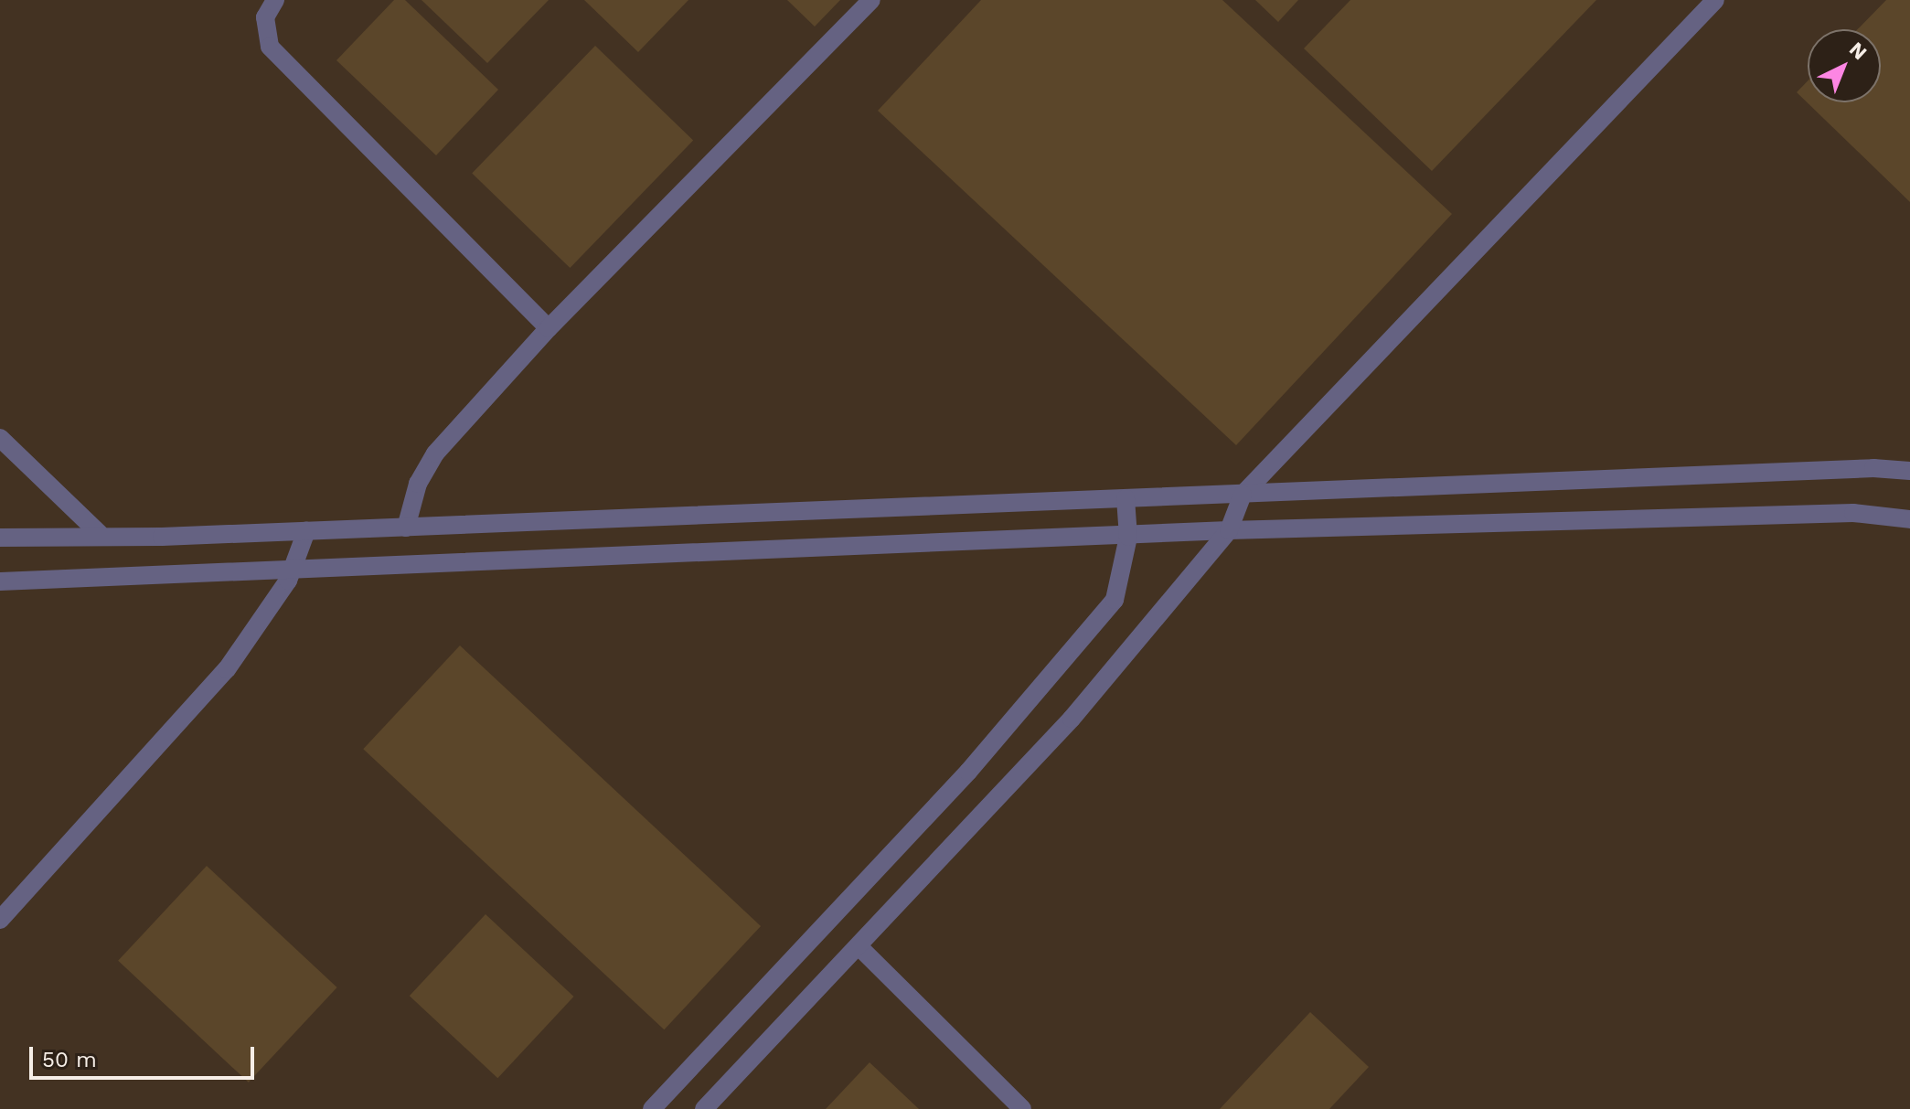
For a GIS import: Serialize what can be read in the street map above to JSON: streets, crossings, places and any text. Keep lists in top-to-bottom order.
{
  "scale_bar": "50 m",
  "north": "top right"
}
